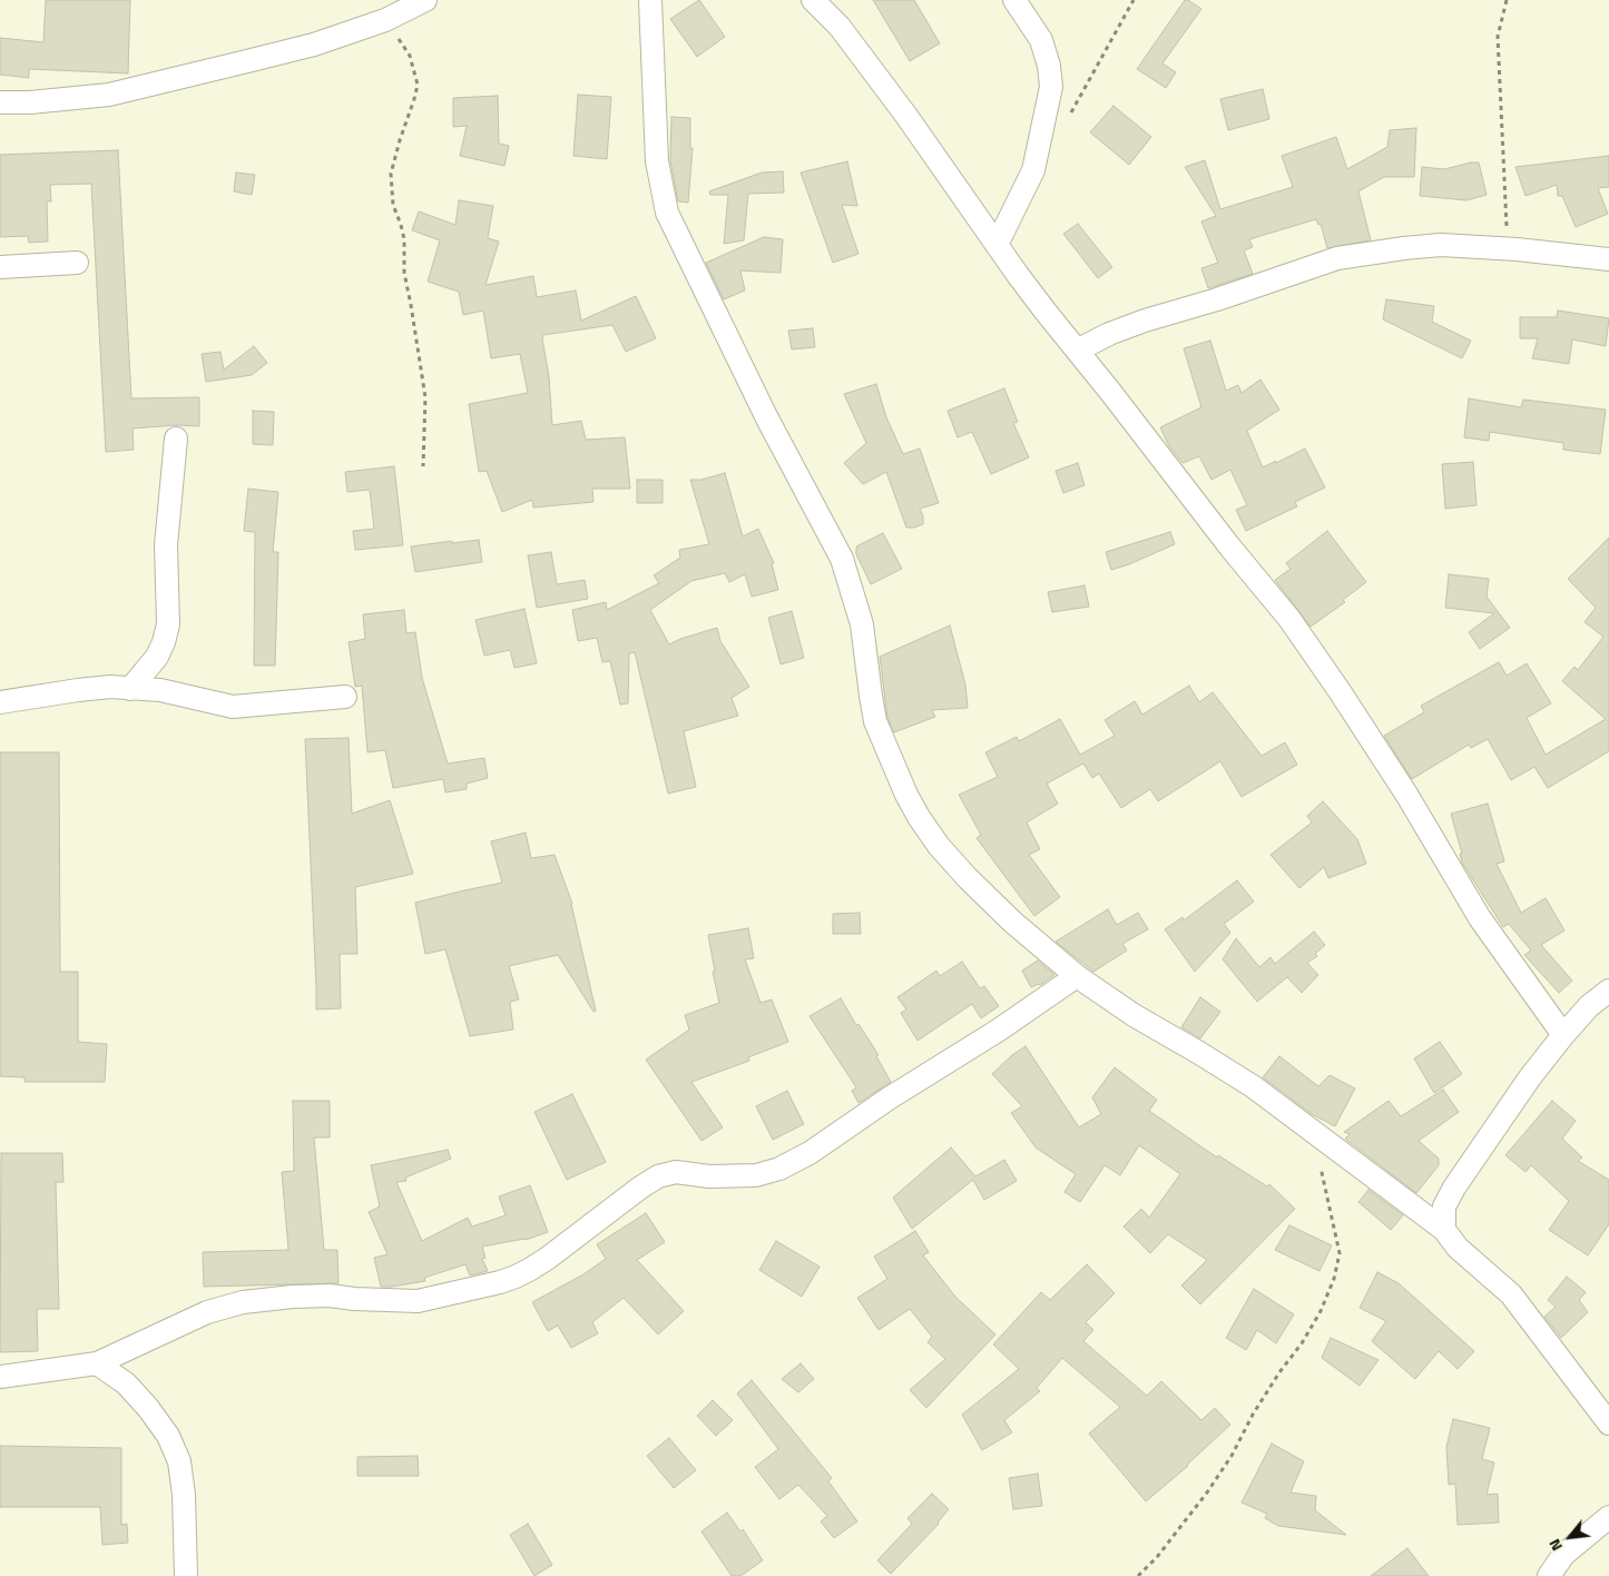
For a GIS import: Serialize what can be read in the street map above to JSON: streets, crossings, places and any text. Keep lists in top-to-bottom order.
{
  "north": "bottom left"
}
